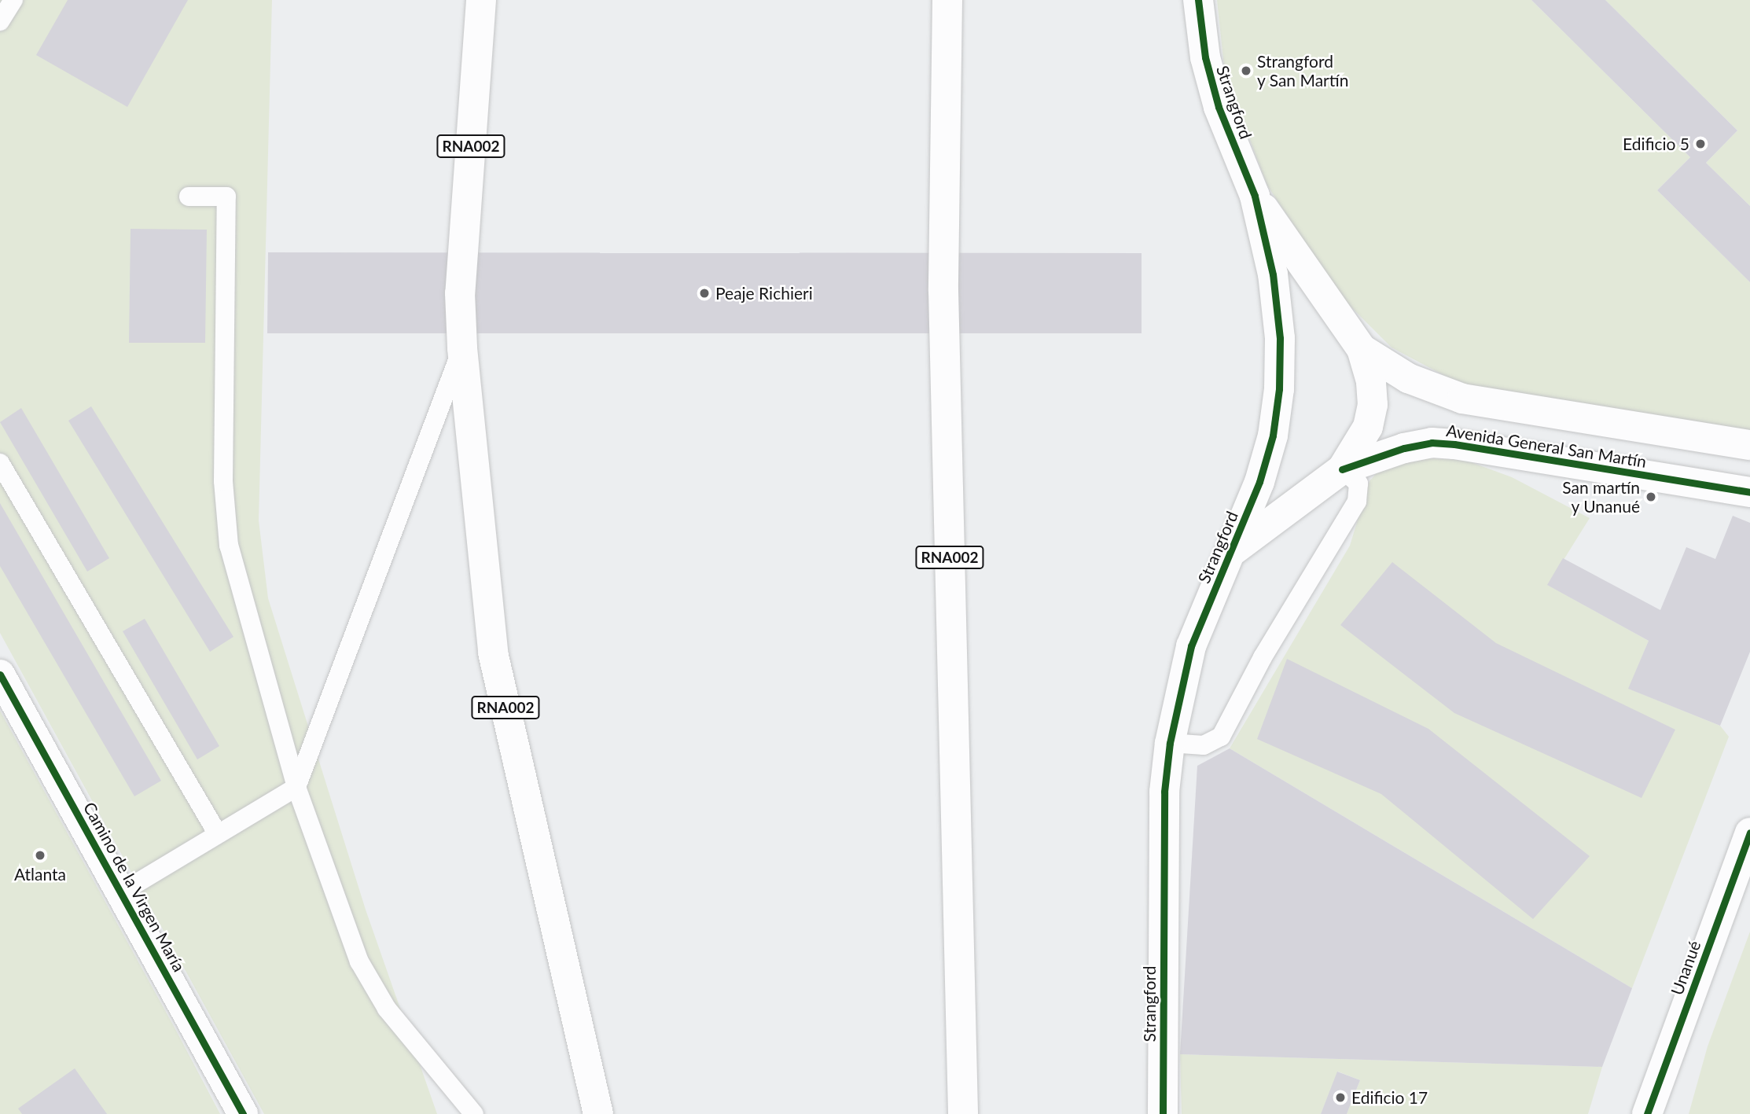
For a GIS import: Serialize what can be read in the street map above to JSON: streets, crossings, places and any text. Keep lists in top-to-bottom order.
{
  "streets": {
    "main road": [
      "Strangford",
      "RNA002",
      "Avenida General San Martín",
      "Camino de la Virgen María",
      "Unanué"
    ]
  },
  "crossings": [
    ["Strangford", "Avenida General San Martín"]
  ],
  "places": [
    "Strangford y San Martín",
    "Edificio 5",
    "Peaje Richieri",
    "San martín y Unanué",
    "Atlanta",
    "Edificio 17"
  ]
}
